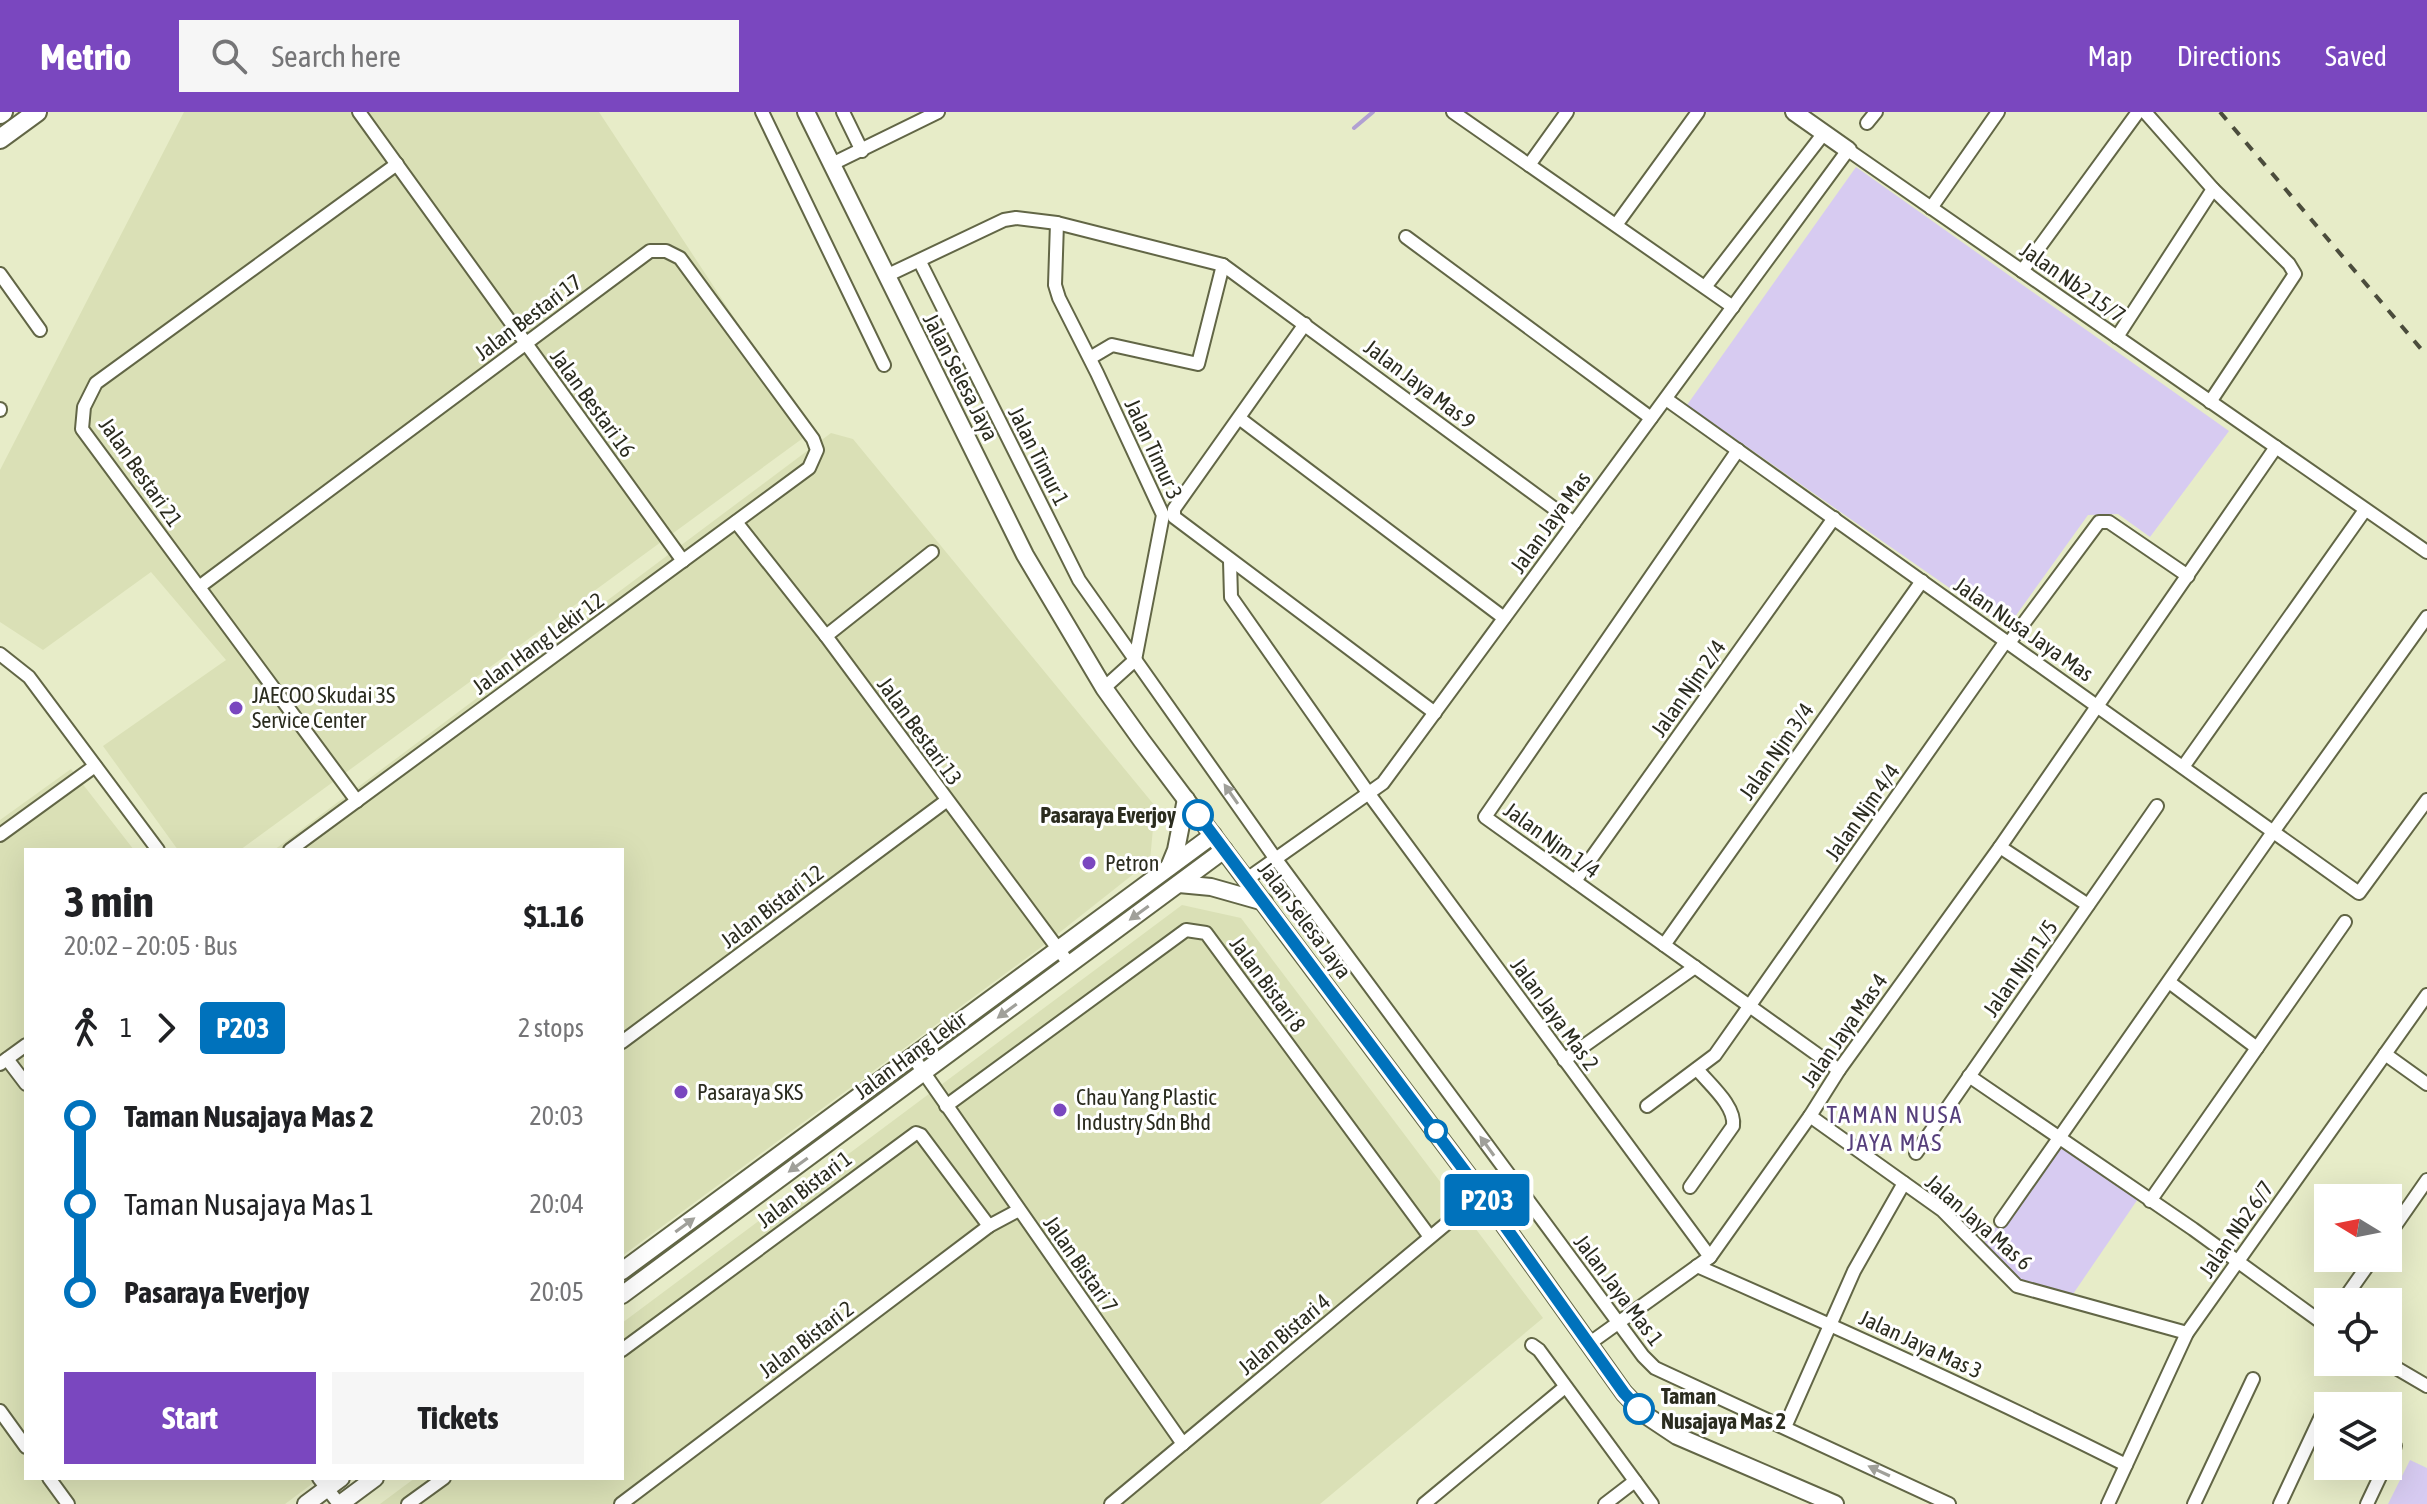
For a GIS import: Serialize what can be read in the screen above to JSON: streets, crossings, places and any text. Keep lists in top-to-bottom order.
{
  "streets": {
    "street": [
      "Jalan Nb2 15/7",
      "Jalan Bestari 17",
      "Jalan Selesa Jaya",
      "Jalan Jaya Mas 9",
      "Jalan Bestari 16",
      "Jalan Timur 3",
      "Jalan Timur 1",
      "Jalan Bestari 21",
      "Jalan Jaya Mas",
      "Jalan Nusa Jaya Mas",
      "Jalan Hang Lekir 12",
      "Jalan Njm 2/4",
      "Jalan Bestari 13",
      "Jalan Njm 3/4",
      "Jalan Njm 4/4",
      "Jalan Njm 1/4",
      "Jalan Bistari 12",
      "Jalan Njm 1/5",
      "Jalan Bistari 8",
      "Jalan Jaya Mas 2",
      "Jalan Jaya Mas 4",
      "Jalan Hang Lekir",
      "Jalan Bistari 1",
      "Jalan Jaya Mas 6",
      "Jalan Nb2 6/7",
      "Jalan Bistari 7",
      "Jalan Jaya Mas 1",
      "Jalan Bistari 4",
      "Jalan Bistari 2",
      "Jalan Jaya Mas 3"
    ]
  },
  "crossings": [
    ["Jalan Nb2 15/7", "Jalan Jaya Mas"],
    ["Jalan Nb2 15/7", "Jalan Jaya Mas 4"],
    ["Jalan Bestari 17", "Jalan Bestari 16"],
    ["Jalan Bestari 17", "Jalan Bestari 21"],
    ["Jalan Bestari 17", "Jalan Hang Lekir 12"],
    ["Jalan Selesa Jaya", "Jalan Jaya Mas 9"],
    ["Jalan Selesa Jaya", "Jalan Jaya Mas"],
    ["Jalan Selesa Jaya", "Jalan Jaya Mas 4"],
    ["Jalan Selesa Jaya", "Jalan Hang Lekir"],
    ["Jalan Selesa Jaya", "Jalan Bistari 4"],
    ["Jalan Jaya Mas 9", "Jalan Timur 3"],
    ["Jalan Jaya Mas 9", "Jalan Timur 1"],
    ["Jalan Jaya Mas 9", "Jalan Jaya Mas"],
    ["Jalan Bestari 16", "Jalan Bestari 21"],
    ["Jalan Bestari 16", "Jalan Hang Lekir 12"],
    ["Jalan Timur 3", "Jalan Timur 1"],
    ["Jalan Timur 1", "Jalan Jaya Mas"],
    ["Jalan Timur 1", "Jalan Jaya Mas 1"],
    ["Jalan Bestari 21", "Jalan Hang Lekir 12"],
    ["Jalan Jaya Mas", "Jalan Nusa Jaya Mas"],
    ["Jalan Jaya Mas", "Jalan Jaya Mas 2"],
    ["Jalan Jaya Mas", "Jalan Jaya Mas 1"],
    ["Jalan Nusa Jaya Mas", "Jalan Njm 2/4"],
    ["Jalan Nusa Jaya Mas", "Jalan Njm 3/4"],
    ["Jalan Nusa Jaya Mas", "Jalan Njm 4/4"],
    ["Jalan Nusa Jaya Mas", "Jalan Njm 1/4"],
    ["Jalan Nusa Jaya Mas", "Jalan Jaya Mas 4"],
    ["Jalan Hang Lekir 12", "Jalan Bestari 13"],
    ["Jalan Njm 2/4", "Jalan Njm 1/4"],
    ["Jalan Bestari 13", "Jalan Bistari 12"],
    ["Jalan Bestari 13", "Jalan Hang Lekir"],
    ["Jalan Njm 3/4", "Jalan Njm 1/4"],
    ["Jalan Njm 4/4", "Jalan Njm 1/4"],
    ["Jalan Njm 4/4", "Jalan Jaya Mas 4"],
    ["Jalan Njm 1/4", "Jalan Jaya Mas 4"],
    ["Jalan Bistari 8", "Jalan Bistari 7"],
    ["Jalan Bistari 8", "Jalan Bistari 4"],
    ["Jalan Jaya Mas 2", "Jalan Jaya Mas 4"],
    ["Jalan Jaya Mas 4", "Jalan Jaya Mas 6"],
    ["Jalan Jaya Mas 4", "Jalan Jaya Mas 1"],
    ["Jalan Jaya Mas 4", "Jalan Jaya Mas 3"],
    ["Jalan Hang Lekir", "Jalan Bistari 7"],
    ["Jalan Bistari 1", "Jalan Bistari 2"],
    ["Jalan Jaya Mas 6", "Jalan Nb2 6/7"],
    ["Jalan Nb2 6/7", "Jalan Jaya Mas 3"],
    ["Jalan Bistari 7", "Jalan Bistari 4"],
    ["Jalan Bistari 7", "Jalan Bistari 2"]
  ],
  "one_way": ["Jalan Jaya Mas 1"],
  "districts": ["TAMAN NUSA JAYA MAS"],
  "places": [
    "JAECOO Skudai 3S Service Center",
    "Pasaraya Everjoy",
    "Petron",
    "Pasaraya SKS",
    "Chau Yang Plastic Industry Sdn Bhd",
    "Taman Nusajaya Mas 2"
  ],
  "lines": ["bus line P203"],
  "north": "left",
  "page": {
    "header": "Metrio",
    "search": "Search here",
    "nav": ["Map", "Directions", "Saved"],
    "on_map": "P203",
    "heading": ["3 min", "20:02 – 20:05 · Bus", "$1.16"],
    "legs": ["1", "P203", "2 stops"],
    "list": [
      {
        "name": "Taman Nusajaya Mas 2",
        "value": "20:03"
      },
      {
        "name": "Taman Nusajaya Mas 1",
        "value": "20:04"
      },
      {
        "name": "Pasaraya Everjoy",
        "value": "20:05"
      }
    ],
    "buttons": ["Start", "Tickets"]
  }
}
